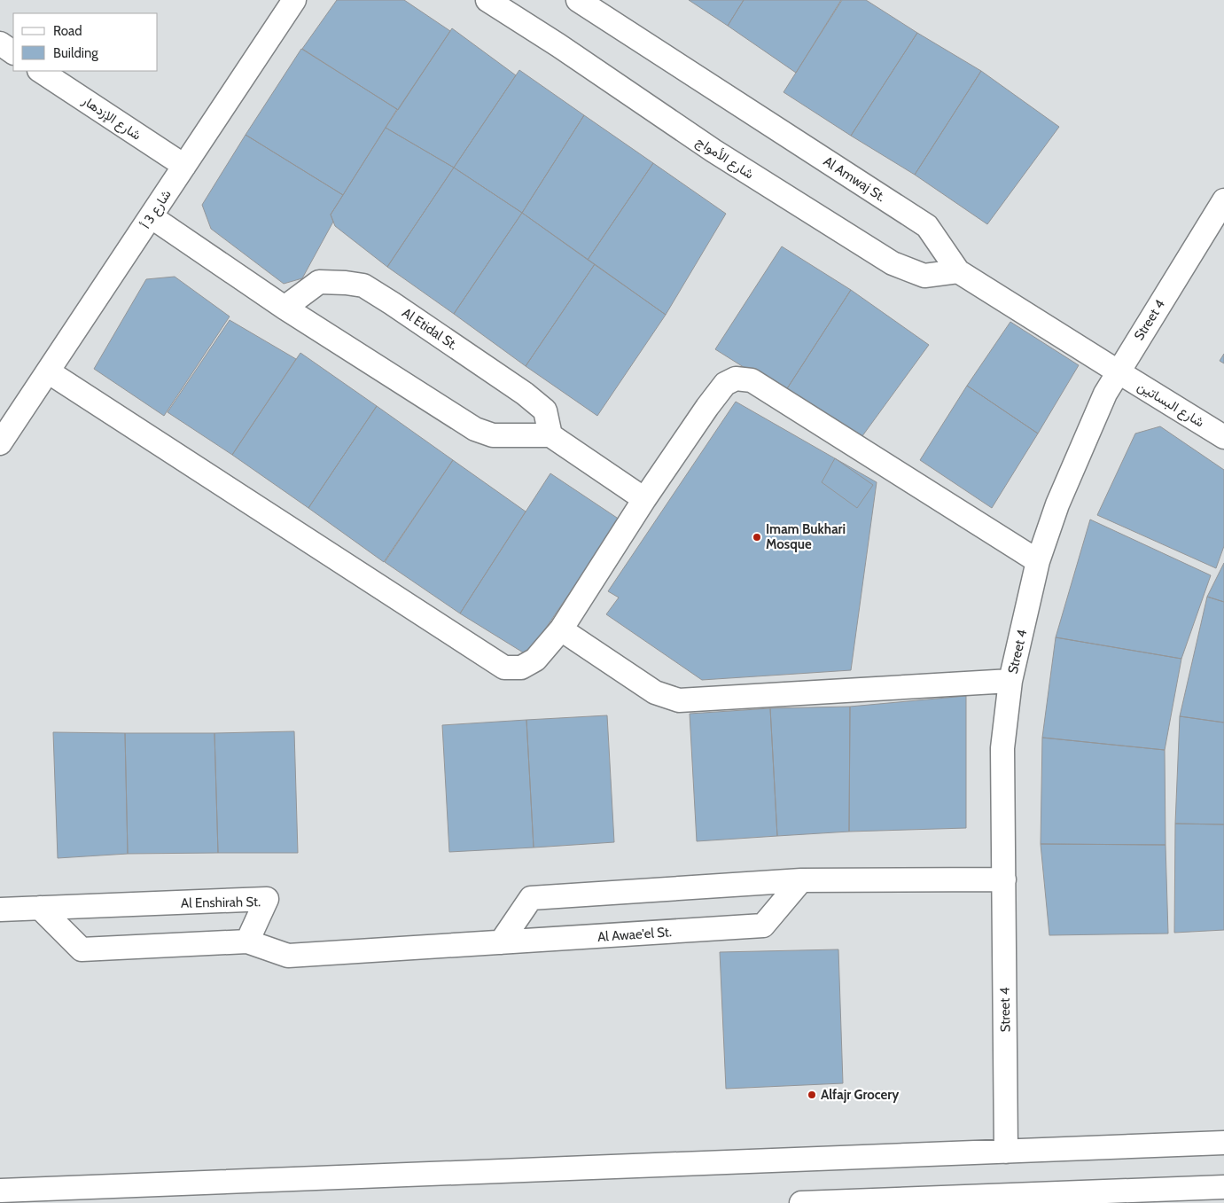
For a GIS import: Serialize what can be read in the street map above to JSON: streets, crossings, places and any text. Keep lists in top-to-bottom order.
{
  "streets": {
    "street": [
      "شارع الإزدهار",
      "شارع الأمواج",
      "Al Amwaj St.",
      "شارع 3 أ",
      "Street 4",
      "Al Etidal St.",
      "شارع البساتين",
      "Al Enshirah St.",
      "Al Awae'el St."
    ]
  },
  "crossings": [
    ["شارع الإزدهار", "شارع 3 أ"],
    ["شارع الأمواج", "Al Amwaj St."],
    ["Al Amwaj St.", "Street 4"],
    ["Al Amwaj St.", "شارع البساتين"],
    ["Street 4", "شارع البساتين"],
    ["Al Enshirah St.", "Al Awae'el St."]
  ],
  "places": ["Imam Bukhari Mosque", "Alfajr Grocery"],
  "legend": ["Road", "Building"]
}
